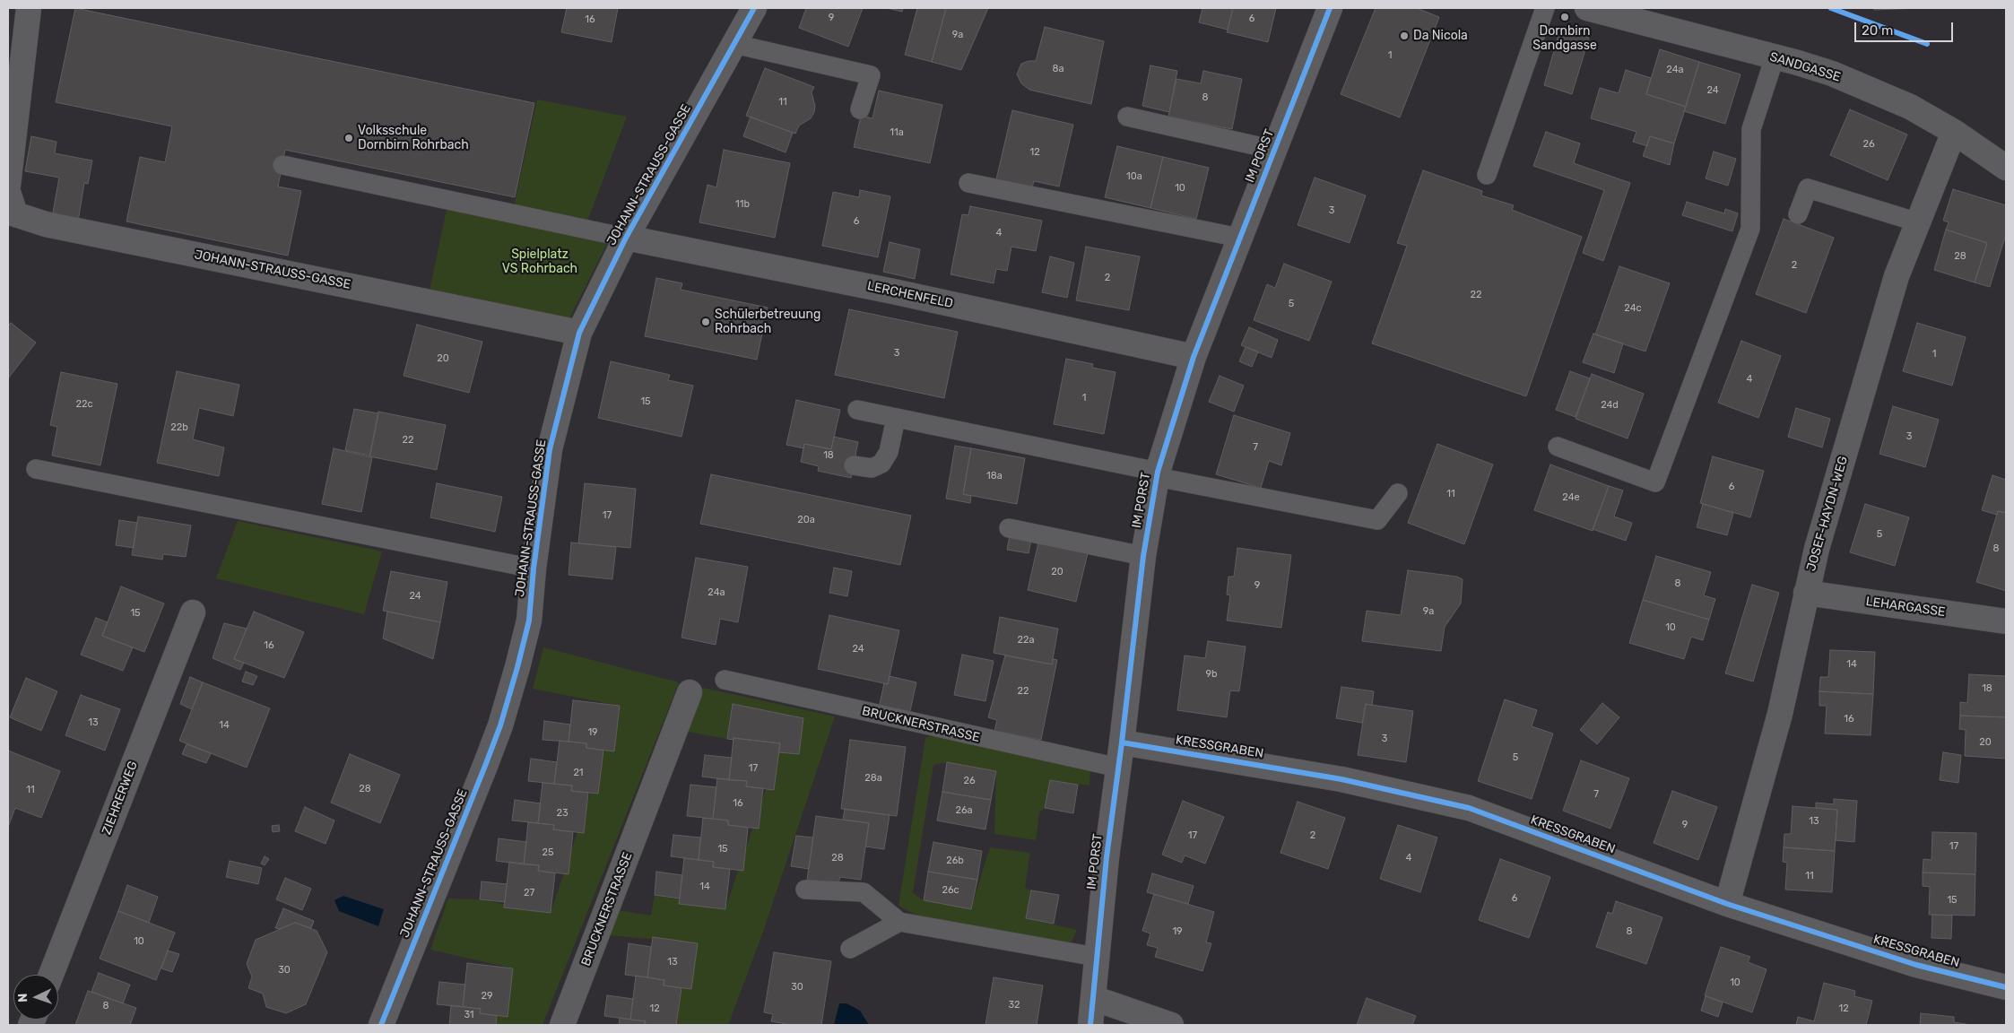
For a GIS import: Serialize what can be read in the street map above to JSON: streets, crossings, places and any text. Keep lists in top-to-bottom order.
{
  "streets": {
    "street": [
      "SANDGASSE",
      "IM PORST",
      "JOHANN-STRAUSS-GASSE",
      "LERCHENFELD",
      "JOSEF-HAYDN-WEG",
      "LEHARGASSE",
      "BRUCKNERSTRASSE",
      "KRESSGRABEN",
      "ZIEHRERWEG"
    ]
  },
  "crossings": [
    ["SANDGASSE", "JOSEF-HAYDN-WEG"],
    ["IM PORST", "LERCHENFELD"],
    ["IM PORST", "BRUCKNERSTRASSE"],
    ["IM PORST", "KRESSGRABEN"],
    ["JOHANN-STRAUSS-GASSE", "LERCHENFELD"],
    ["JOSEF-HAYDN-WEG", "LEHARGASSE"],
    ["JOSEF-HAYDN-WEG", "KRESSGRABEN"]
  ],
  "parks": ["Spielplatz VS Rohrbach"],
  "places": [
    "Dornbirn Sandgasse",
    "Da Nicola",
    "Volksschule Dornbirn Rohrbach",
    "Schülerbetreuung Rohrbach"
  ],
  "house_numbers": [
    "9",
    "6",
    "16",
    "9a",
    "1",
    "8a",
    "24a",
    "24",
    "8",
    "11",
    "11a",
    "26",
    "12",
    "10a",
    "10",
    "11b",
    "3",
    "6",
    "4",
    "28",
    "2",
    "2",
    "22",
    "5",
    "24c",
    "3",
    "1",
    "20",
    "4",
    "1",
    "15",
    "22c",
    "24d",
    "22b",
    "3",
    "22",
    "7",
    "18",
    "18a",
    "6",
    "11",
    "24e",
    "17",
    "20a",
    "5",
    "8",
    "20",
    "8",
    "9",
    "24a",
    "24",
    "9a",
    "15",
    "10",
    "22a",
    "16",
    "24",
    "14",
    "9b",
    "18",
    "22",
    "16",
    "13",
    "14",
    "19",
    "3",
    "20",
    "5",
    "17",
    "21",
    "28a",
    "26",
    "28",
    "11",
    "7",
    "16",
    "26a",
    "23",
    "13",
    "9",
    "17",
    "2",
    "17",
    "15",
    "25",
    "28",
    "4",
    "26b",
    "11",
    "14",
    "26c",
    "27",
    "6",
    "15",
    "19",
    "8",
    "10",
    "13",
    "30",
    "10",
    "30",
    "29",
    "32",
    "8",
    "12",
    "12",
    "31"
  ],
  "scale_bar": "20 m",
  "north": "left"
}
